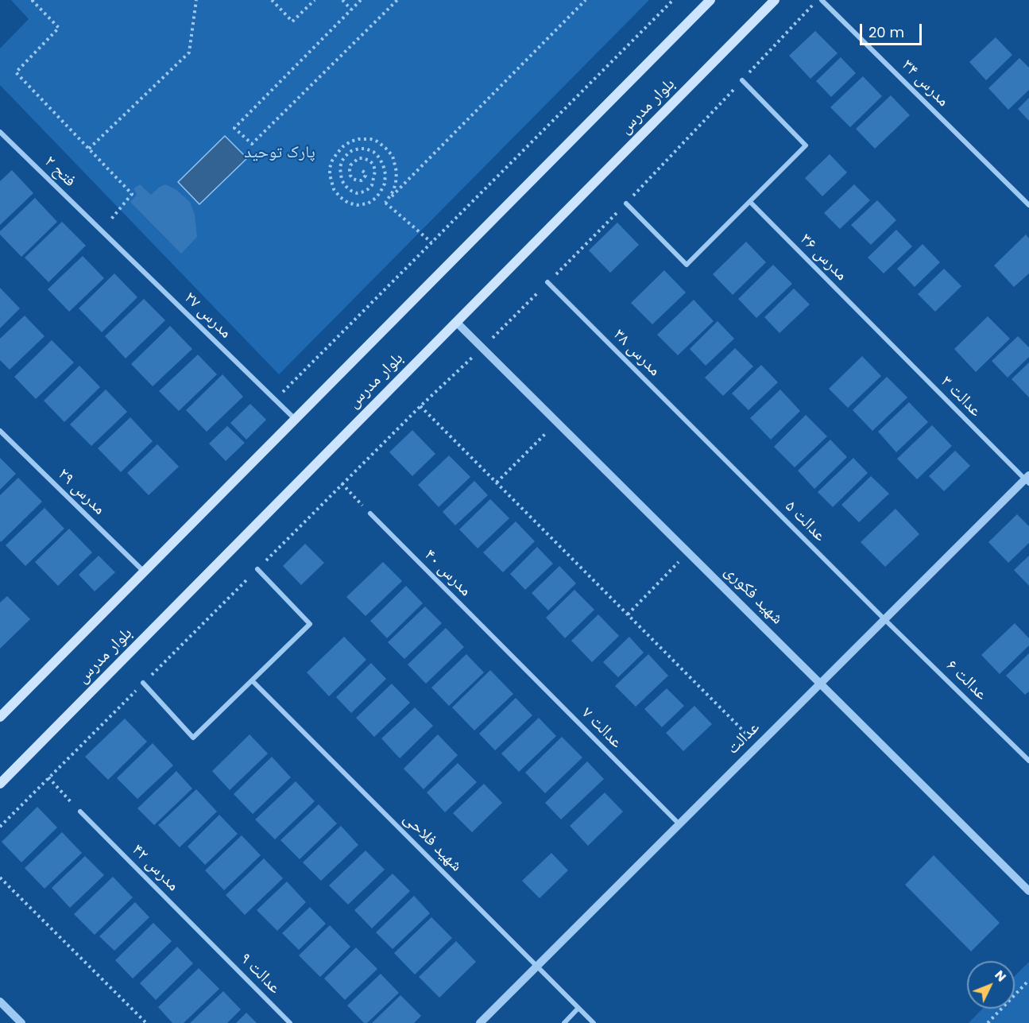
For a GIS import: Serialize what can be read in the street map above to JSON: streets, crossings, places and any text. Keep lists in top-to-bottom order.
{
  "streets": {
    "main road": ["بلوار مدرس"],
    "street": [
      "مدرس ۳۴",
      "فتح ۲",
      "مدرس ۳۶",
      "مدرس ۲۷",
      "مدرس ۳۸",
      "عدالت ۳",
      "مدرس ۲۹",
      "عدالت ۵",
      "مدرس ۴۰",
      "شهید فکوری",
      "عدالت ۶",
      "عدالت ۷",
      "عدالت",
      "شهید فلاحی",
      "مدرس ۴۲",
      "عدالت ۹"
    ]
  },
  "crossings": [
    ["بلوار مدرس", "مدرس ۲۷"],
    ["بلوار مدرس", "مدرس ۲۹"],
    ["بلوار مدرس", "شهید فکوری"],
    ["فتح ۲", "مدرس ۲۷"],
    ["مدرس ۳۶", "عدالت ۳"],
    ["مدرس ۳۸", "عدالت ۵"],
    ["عدالت ۳", "عدالت"],
    ["عدالت ۵", "عدالت ۶"],
    ["عدالت ۵", "عدالت"],
    ["مدرس ۴۰", "عدالت ۷"],
    ["شهید فکوری", "عدالت"],
    ["عدالت ۶", "عدالت"],
    ["عدالت ۷", "عدالت"],
    ["عدالت", "شهید فلاحی"],
    ["مدرس ۴۲", "عدالت ۹"]
  ],
  "parks": ["پارک توحید"],
  "scale_bar": "20 m",
  "north": "top right"
}
